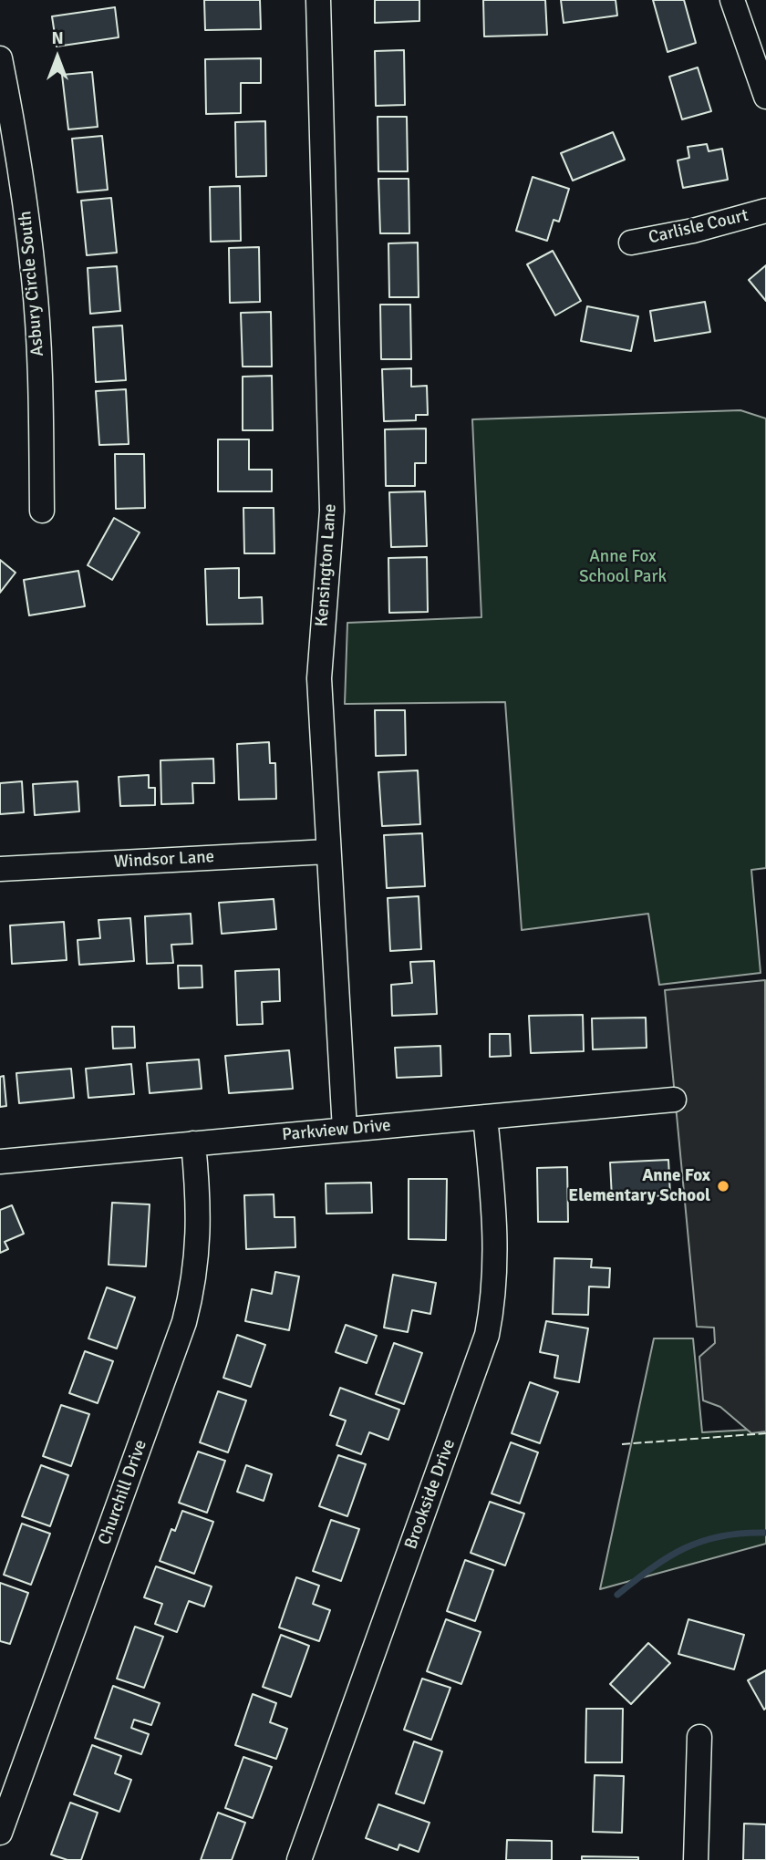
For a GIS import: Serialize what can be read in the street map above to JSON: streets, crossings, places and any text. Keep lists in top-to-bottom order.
{
  "streets": {
    "street": [
      "Carlisle Court",
      "Asbury Circle South",
      "Kensington Lane",
      "Windsor Lane",
      "Parkview Drive",
      "Churchill Drive",
      "Brookside Drive"
    ]
  },
  "crossings": [
    ["Kensington Lane", "Windsor Lane"],
    ["Kensington Lane", "Parkview Drive"],
    ["Parkview Drive", "Churchill Drive"],
    ["Parkview Drive", "Brookside Drive"]
  ],
  "parks": ["Anne Fox School Park"],
  "places": ["Anne Fox Elementary School"],
  "north": "top"
}
